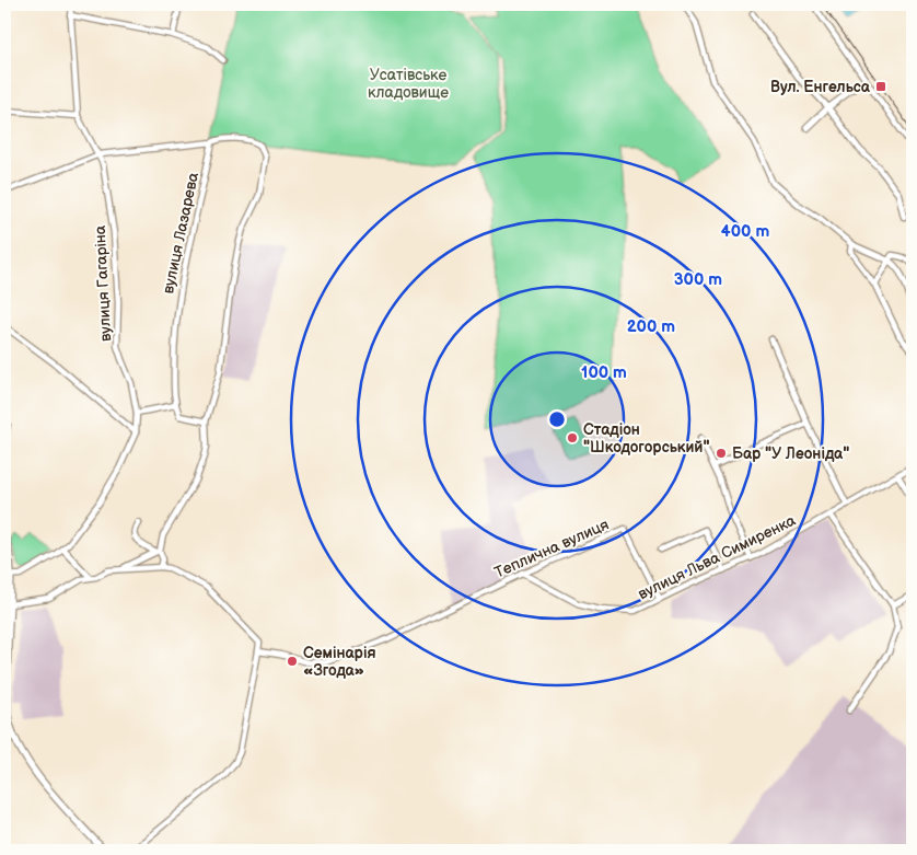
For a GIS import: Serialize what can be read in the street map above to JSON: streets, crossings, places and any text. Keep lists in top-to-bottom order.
{
  "streets": {
    "street": [
      "вулиця Лазарева",
      "вулиця Гагаріна",
      "Теплична вулиця",
      "вулиця Льва Симиренка"
    ]
  },
  "crossings": [
    ["Теплична вулиця", "вулиця Льва Симиренка"]
  ],
  "parks": ["Усатівське кладовище"],
  "places": {
    "transit": ["Вул. Енгельса"],
    "other": ["Стадіон \"Шкодогорський\"", "Бар \"У Леоніда\"", "Семінарія «Згода»"]
  },
  "rings": [
    "400 m",
    "300 m",
    "200 m",
    "100 m"
  ]
}
